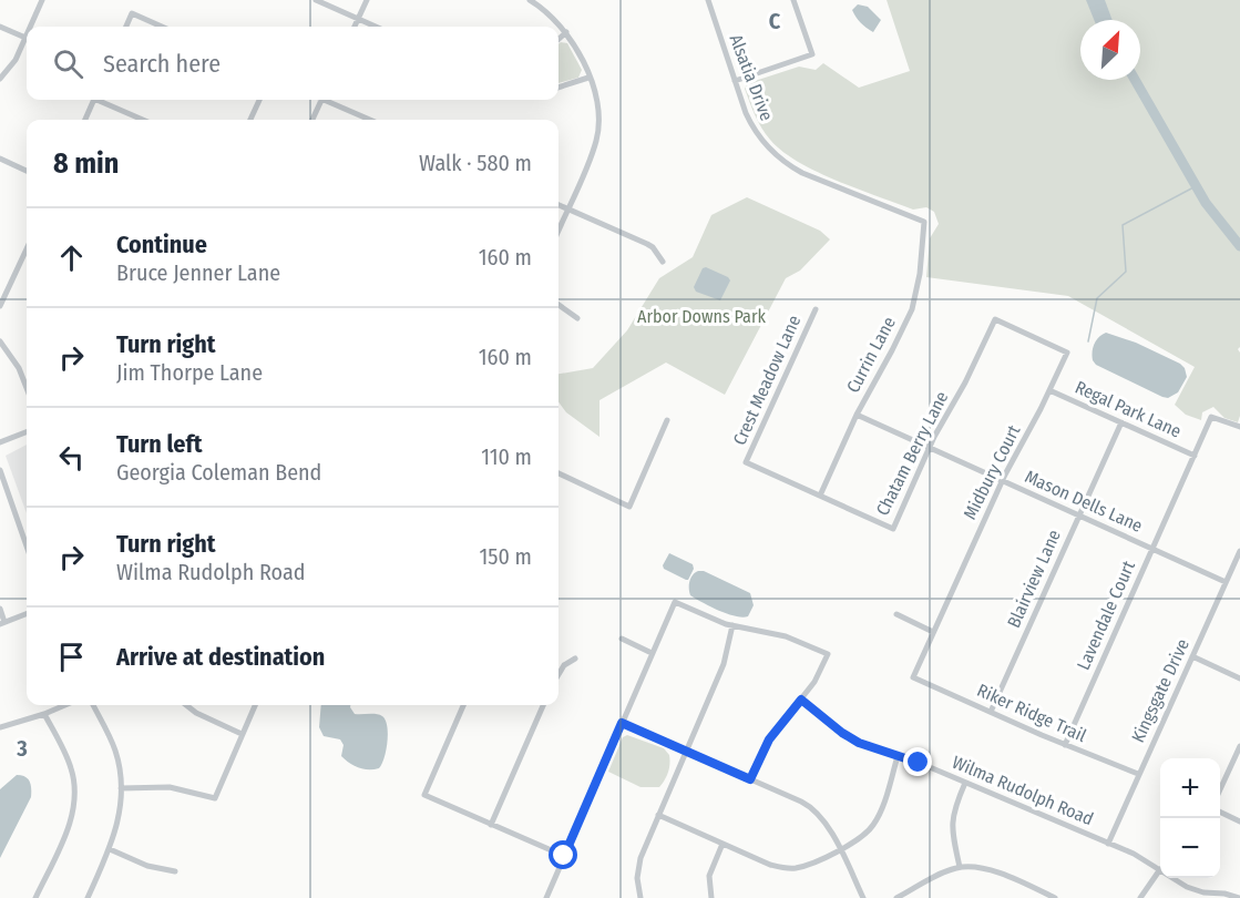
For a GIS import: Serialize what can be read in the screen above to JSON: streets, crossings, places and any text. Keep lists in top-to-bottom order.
{
  "streets": {
    "street": [
      "Alsatia Drive",
      "Currin Lane",
      "Crest Meadow Lane",
      "Regal Park Lane",
      "Chatam Berry Lane",
      "Midbury Court",
      "Mason Dells Lane",
      "Blairview Lane",
      "Lavendale Court",
      "Kingsgate Drive",
      "Riker Ridge Trail",
      "Wilma Rudolph Road"
    ]
  },
  "crossings": [
    ["Alsatia Drive", "Currin Lane"],
    ["Currin Lane", "Chatam Berry Lane"],
    ["Currin Lane", "Mason Dells Lane"],
    ["Crest Meadow Lane", "Chatam Berry Lane"],
    ["Regal Park Lane", "Midbury Court"],
    ["Regal Park Lane", "Blairview Lane"],
    ["Regal Park Lane", "Lavendale Court"],
    ["Chatam Berry Lane", "Midbury Court"],
    ["Chatam Berry Lane", "Mason Dells Lane"],
    ["Midbury Court", "Mason Dells Lane"],
    ["Midbury Court", "Riker Ridge Trail"],
    ["Mason Dells Lane", "Blairview Lane"],
    ["Mason Dells Lane", "Lavendale Court"],
    ["Mason Dells Lane", "Kingsgate Drive"],
    ["Blairview Lane", "Riker Ridge Trail"],
    ["Lavendale Court", "Riker Ridge Trail"],
    ["Kingsgate Drive", "Riker Ridge Trail"],
    ["Kingsgate Drive", "Wilma Rudolph Road"]
  ],
  "parks": ["Arbor Downs Park"],
  "north": "top right",
  "page": {
    "search": "Search here",
    "heading": ["8 min", "Walk · 580 m"],
    "list": [
      ["Continue", "Bruce Jenner Lane", "160 m"],
      ["Turn right", "Jim Thorpe Lane", "160 m"],
      ["Turn left", "Georgia Coleman Bend", "110 m"],
      ["Turn right", "Wilma Rudolph Road", "150 m"],
      "Arrive at destination"
    ],
    "map_buttons": ["+", "−"]
  },
  "grid": {
    "columns": ["C"],
    "rows": ["3"]
  }
}
